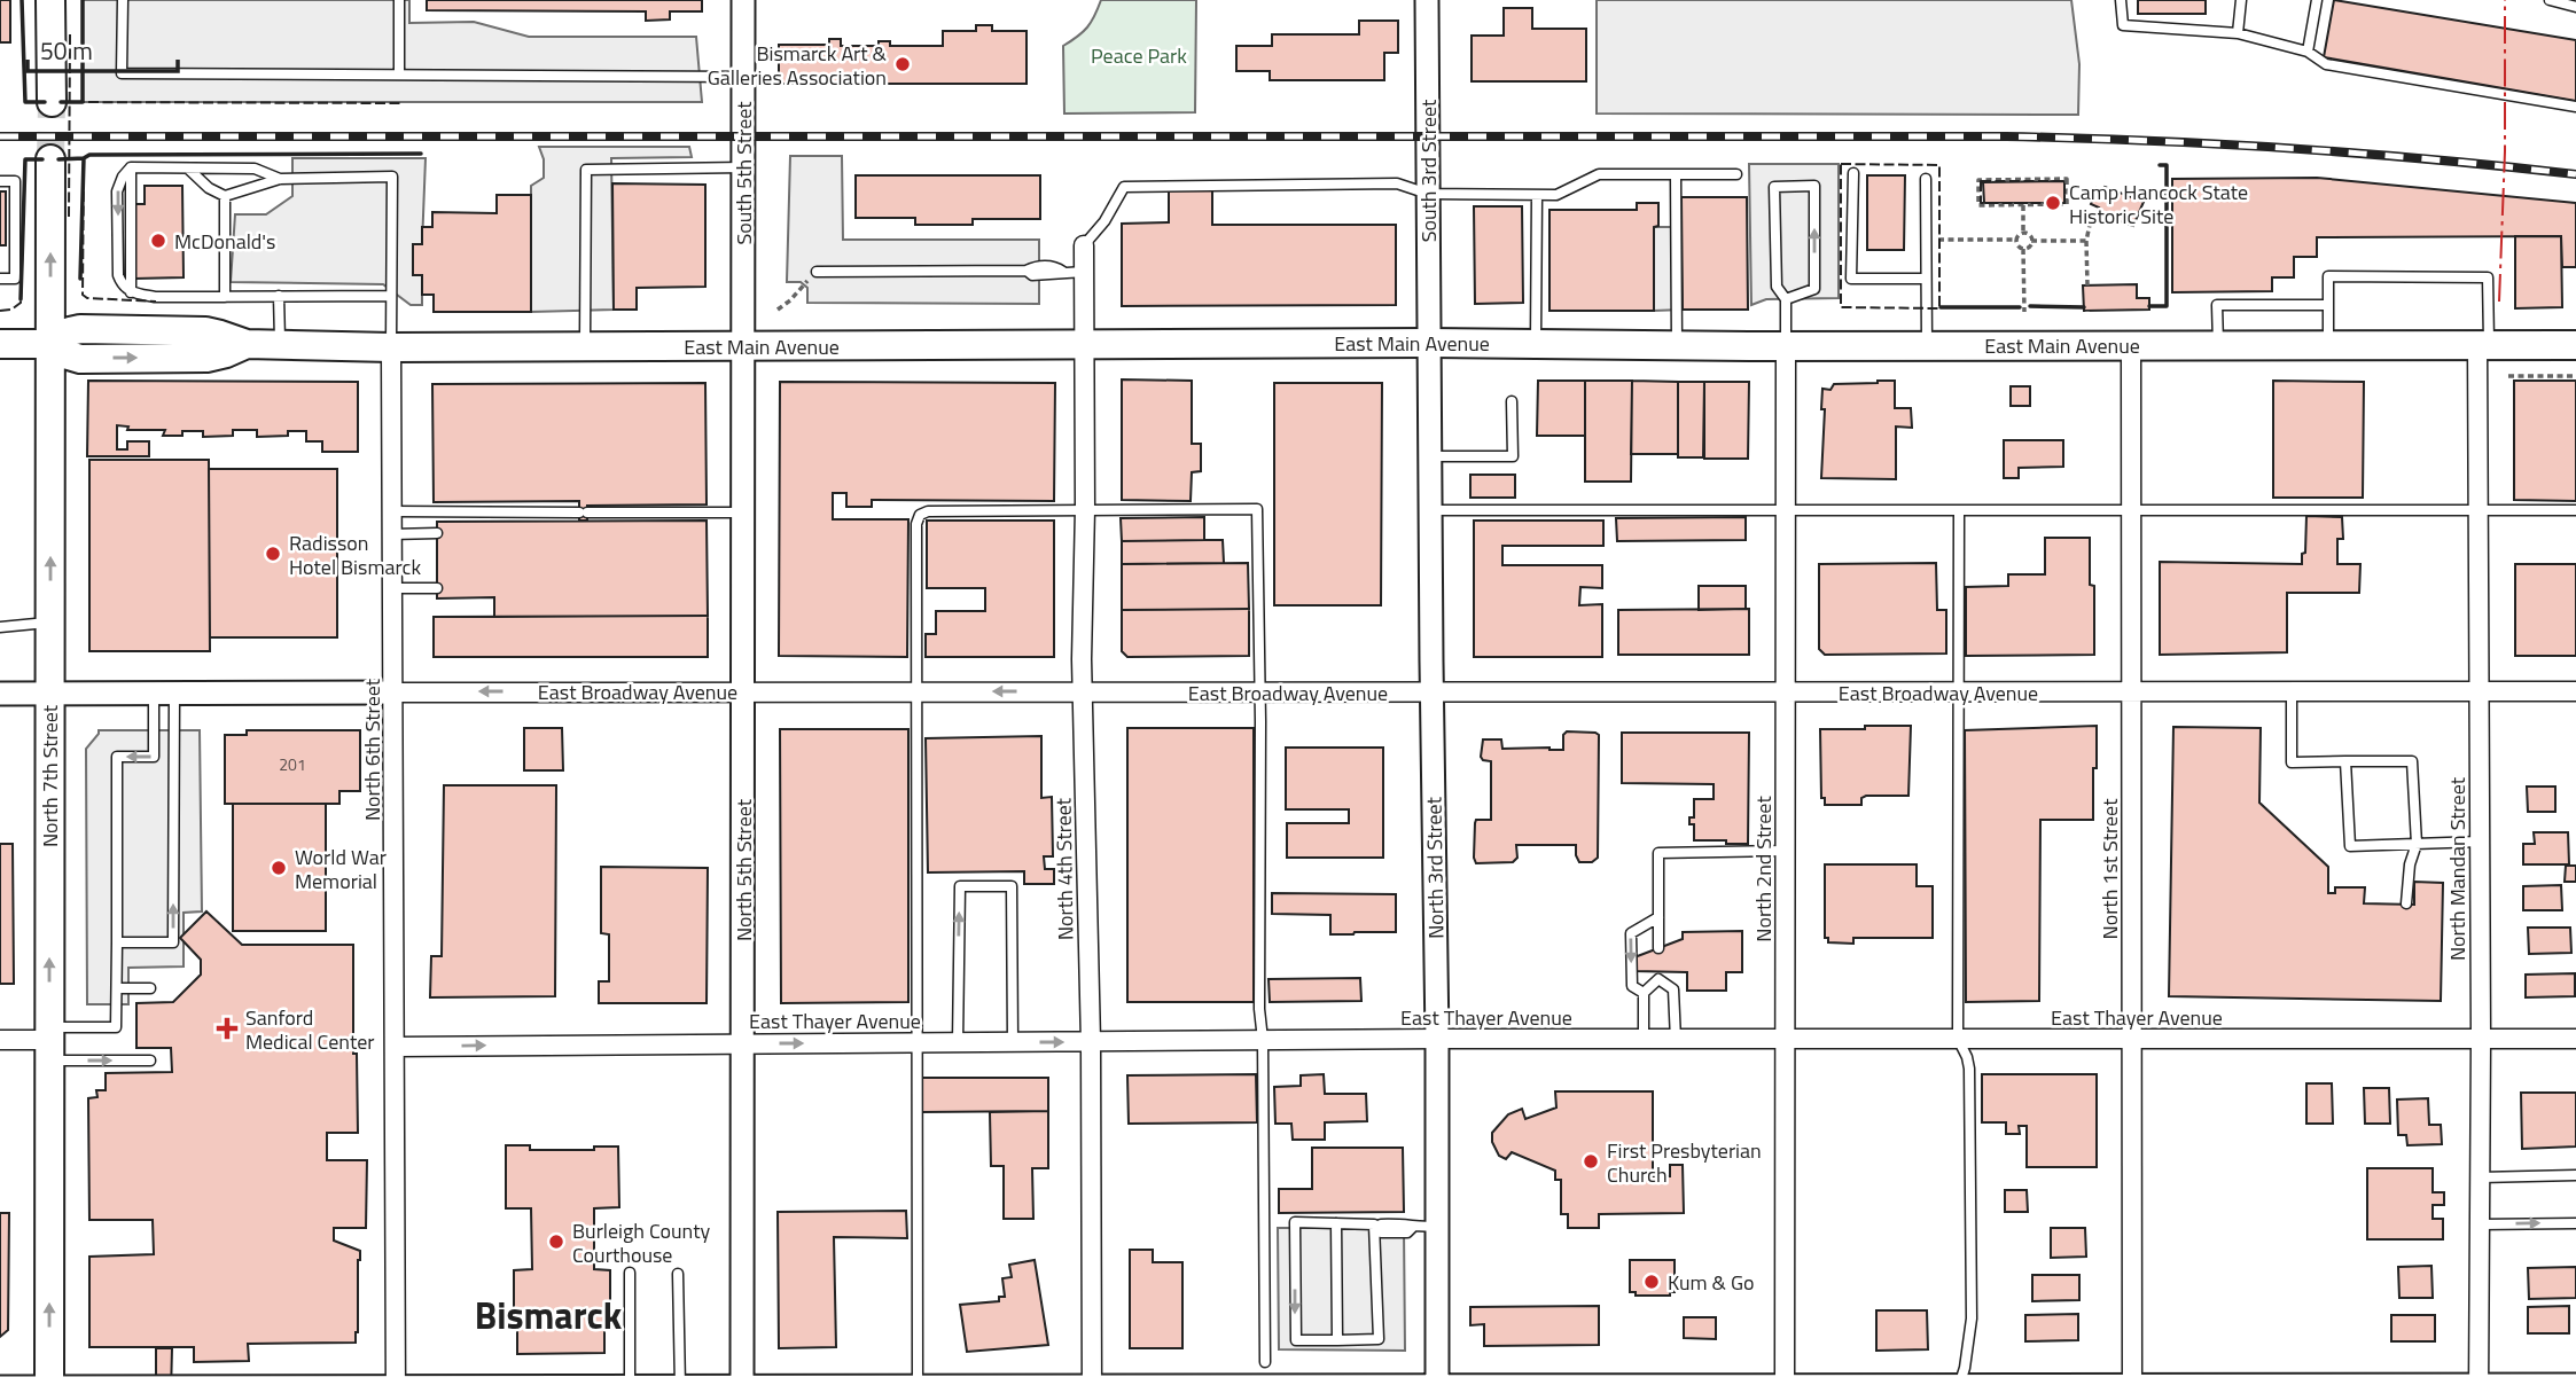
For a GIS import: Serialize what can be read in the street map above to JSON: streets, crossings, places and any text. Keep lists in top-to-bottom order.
{
  "streets": {
    "main road": ["East Main Avenue", "North 7th Street"],
    "street": [
      "South 3rd Street",
      "South 5th Street",
      "East Broadway Avenue",
      "North 6th Street",
      "North 3rd Street",
      "North 4th Street",
      "North 2nd Street",
      "North 1st Street",
      "North Mandan Street",
      "North 5th Street",
      "East Thayer Avenue"
    ]
  },
  "crossings": [
    ["South 3rd Street", "East Main Avenue"],
    ["South 3rd Street", "North 3rd Street"],
    ["South 5th Street", "East Main Avenue"],
    ["South 5th Street", "North 5th Street"],
    ["East Main Avenue", "North 6th Street"],
    ["East Main Avenue", "North 7th Street"],
    ["East Main Avenue", "North 3rd Street"],
    ["East Main Avenue", "North 4th Street"],
    ["East Main Avenue", "North 2nd Street"],
    ["East Main Avenue", "North 1st Street"],
    ["East Main Avenue", "North Mandan Street"],
    ["East Main Avenue", "North 5th Street"],
    ["East Broadway Avenue", "North 6th Street"],
    ["East Broadway Avenue", "North 7th Street"],
    ["East Broadway Avenue", "North 3rd Street"],
    ["East Broadway Avenue", "North 4th Street"],
    ["East Broadway Avenue", "North 2nd Street"],
    ["East Broadway Avenue", "North 1st Street"],
    ["East Broadway Avenue", "North Mandan Street"],
    ["East Broadway Avenue", "North 5th Street"],
    ["North 6th Street", "East Thayer Avenue"],
    ["North 3rd Street", "East Thayer Avenue"],
    ["North 4th Street", "East Thayer Avenue"],
    ["North 2nd Street", "East Thayer Avenue"],
    ["North 1st Street", "East Thayer Avenue"],
    ["North Mandan Street", "East Thayer Avenue"],
    ["North 5th Street", "East Thayer Avenue"]
  ],
  "one_way": ["North 7th Street"],
  "districts": ["Bismarck"],
  "parks": ["Peace Park"],
  "places": {
    "other": [
      "Bismarck Art & Galleries Association",
      "Camp Hancock State Historic Site",
      "McDonald's",
      "Radisson Hotel Bismarck",
      "World War Memorial",
      "First Presbyterian Church",
      "Burleigh County Courthouse",
      "Kum & Go"
    ],
    "health": ["Sanford Medical Center"]
  },
  "house_numbers": ["201"],
  "scale_bar": "50 m"
}
